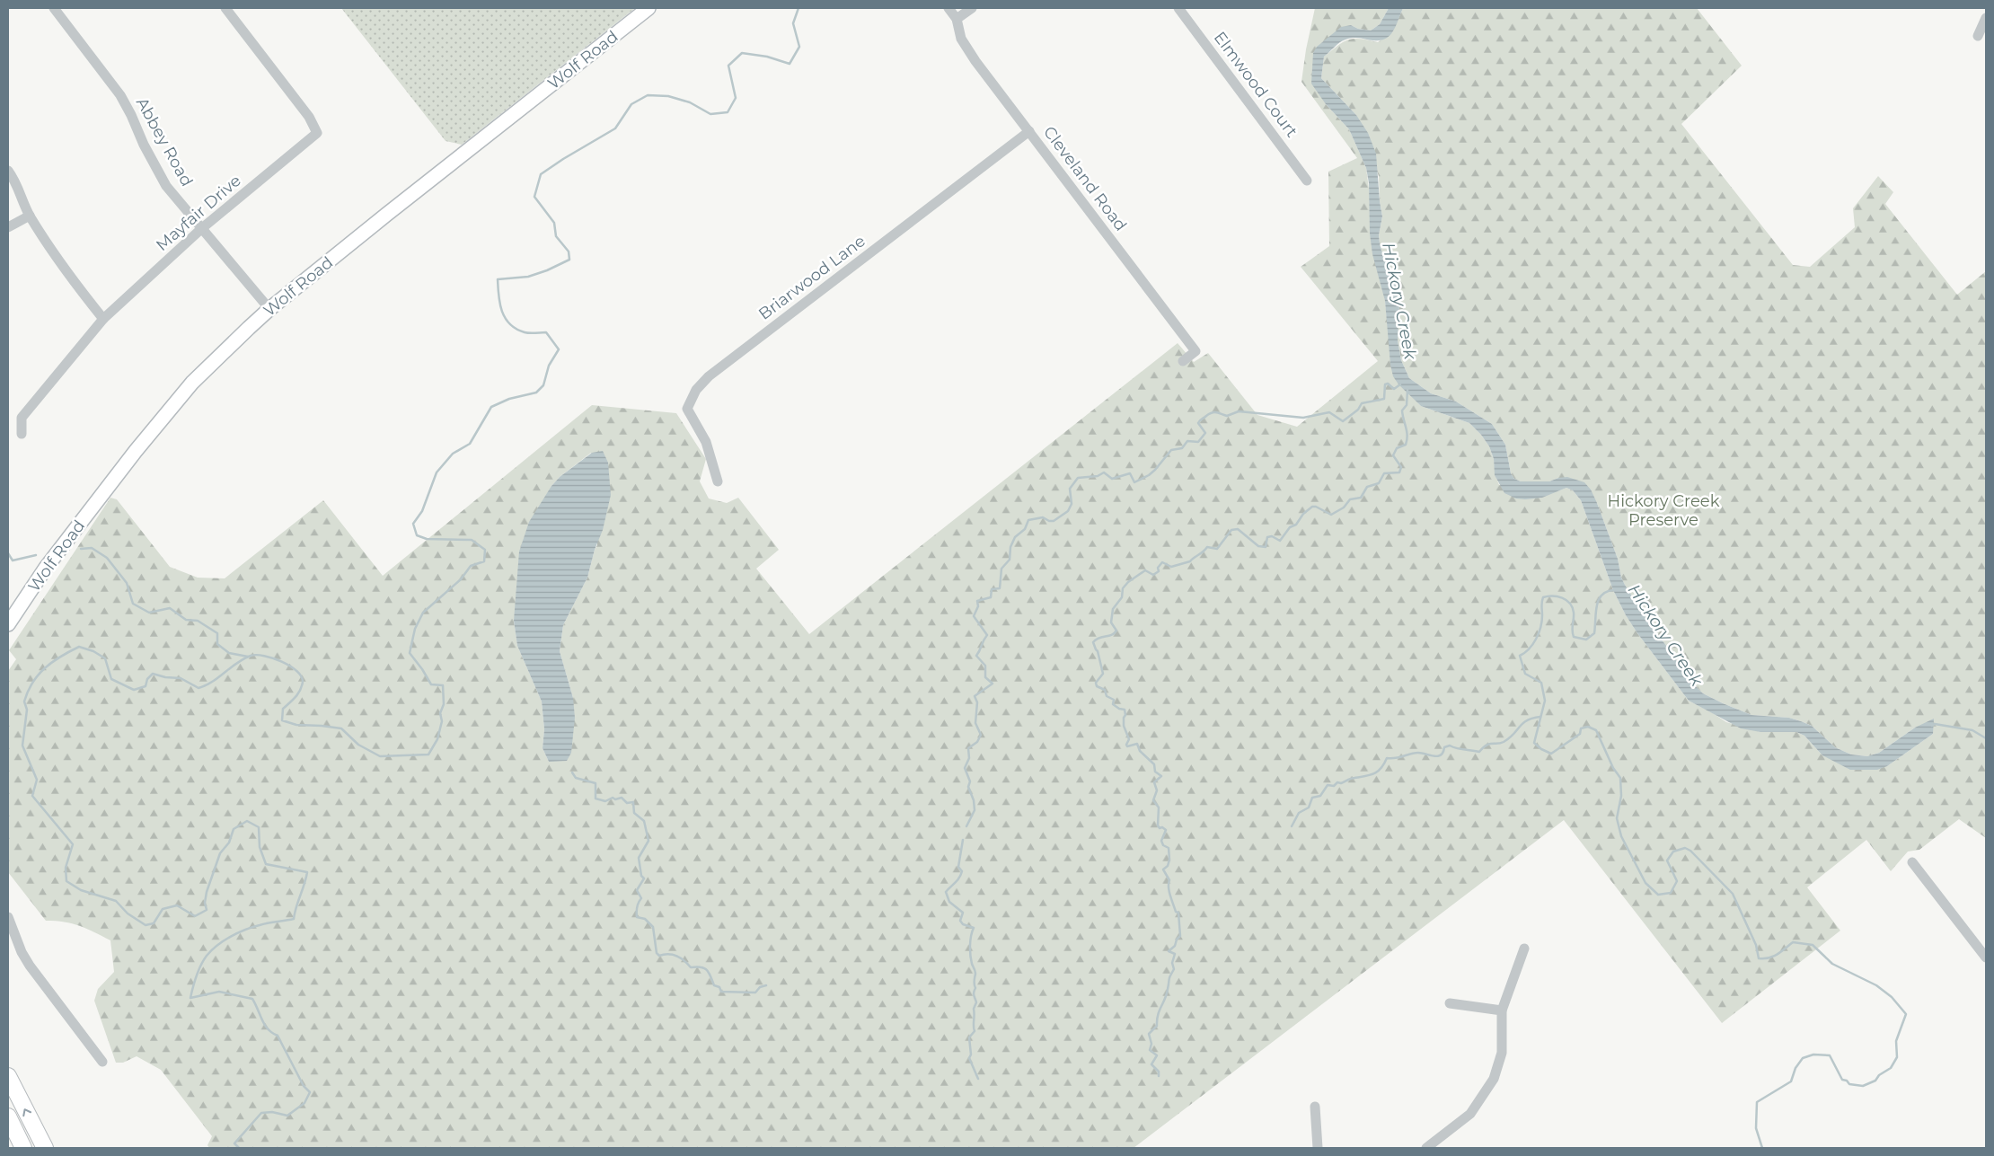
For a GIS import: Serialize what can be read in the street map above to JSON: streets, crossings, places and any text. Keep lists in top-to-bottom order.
{
  "streets": {
    "main road": ["Wolf Road"],
    "street": [
      "Elmwood Court",
      "Abbey Road",
      "Cleveland Road",
      "Mayfair Drive",
      "Briarwood Lane"
    ]
  },
  "crossings": [
    ["Wolf Road", "Abbey Road"],
    ["Abbey Road", "Mayfair Drive"],
    ["Cleveland Road", "Briarwood Lane"]
  ],
  "water": ["Hickory Creek"],
  "parks": ["Hickory Creek Preserve"]
}
